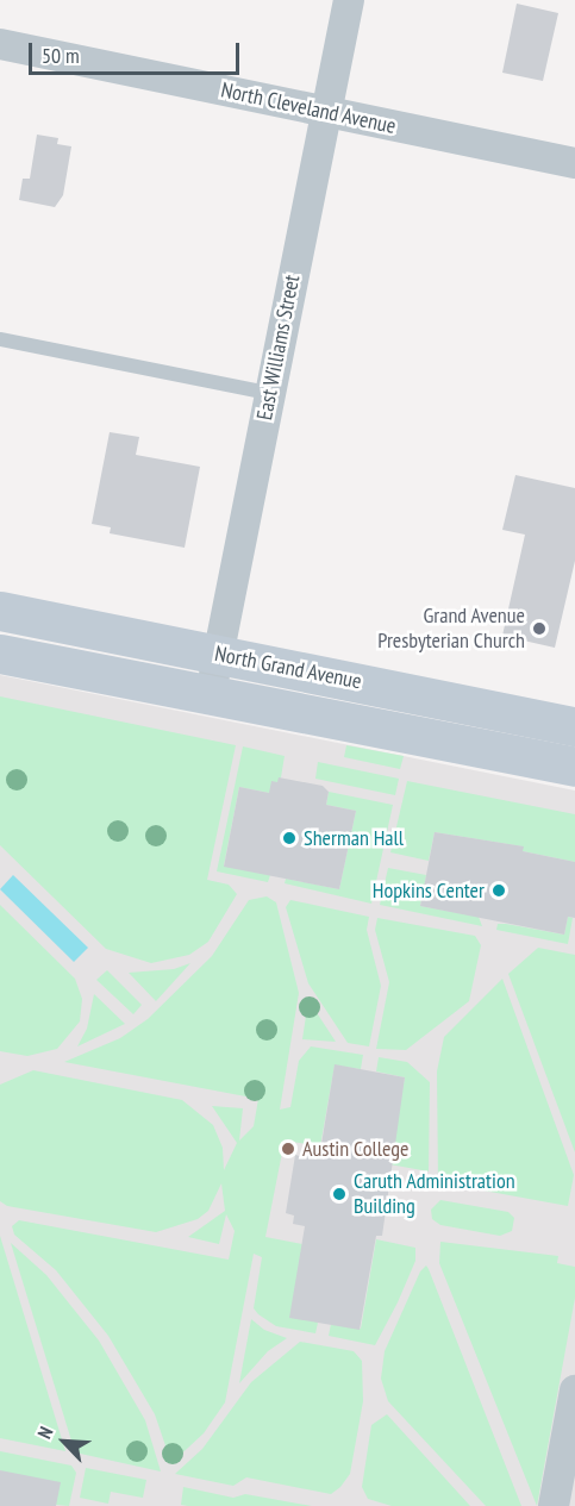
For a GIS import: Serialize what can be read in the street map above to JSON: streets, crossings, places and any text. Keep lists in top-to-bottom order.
{
  "streets": {
    "main road": ["North Grand Avenue"],
    "street": ["North Cleveland Avenue", "East Williams Street"]
  },
  "crossings": [
    ["North Cleveland Avenue", "East Williams Street"],
    ["East Williams Street", "North Grand Avenue"]
  ],
  "places": [
    "Grand Avenue Presbyterian Church",
    "Sherman Hall",
    "Hopkins Center",
    "Austin College",
    "Caruth Administration Building"
  ],
  "scale_bar": "50 m",
  "north": "top left"
}
